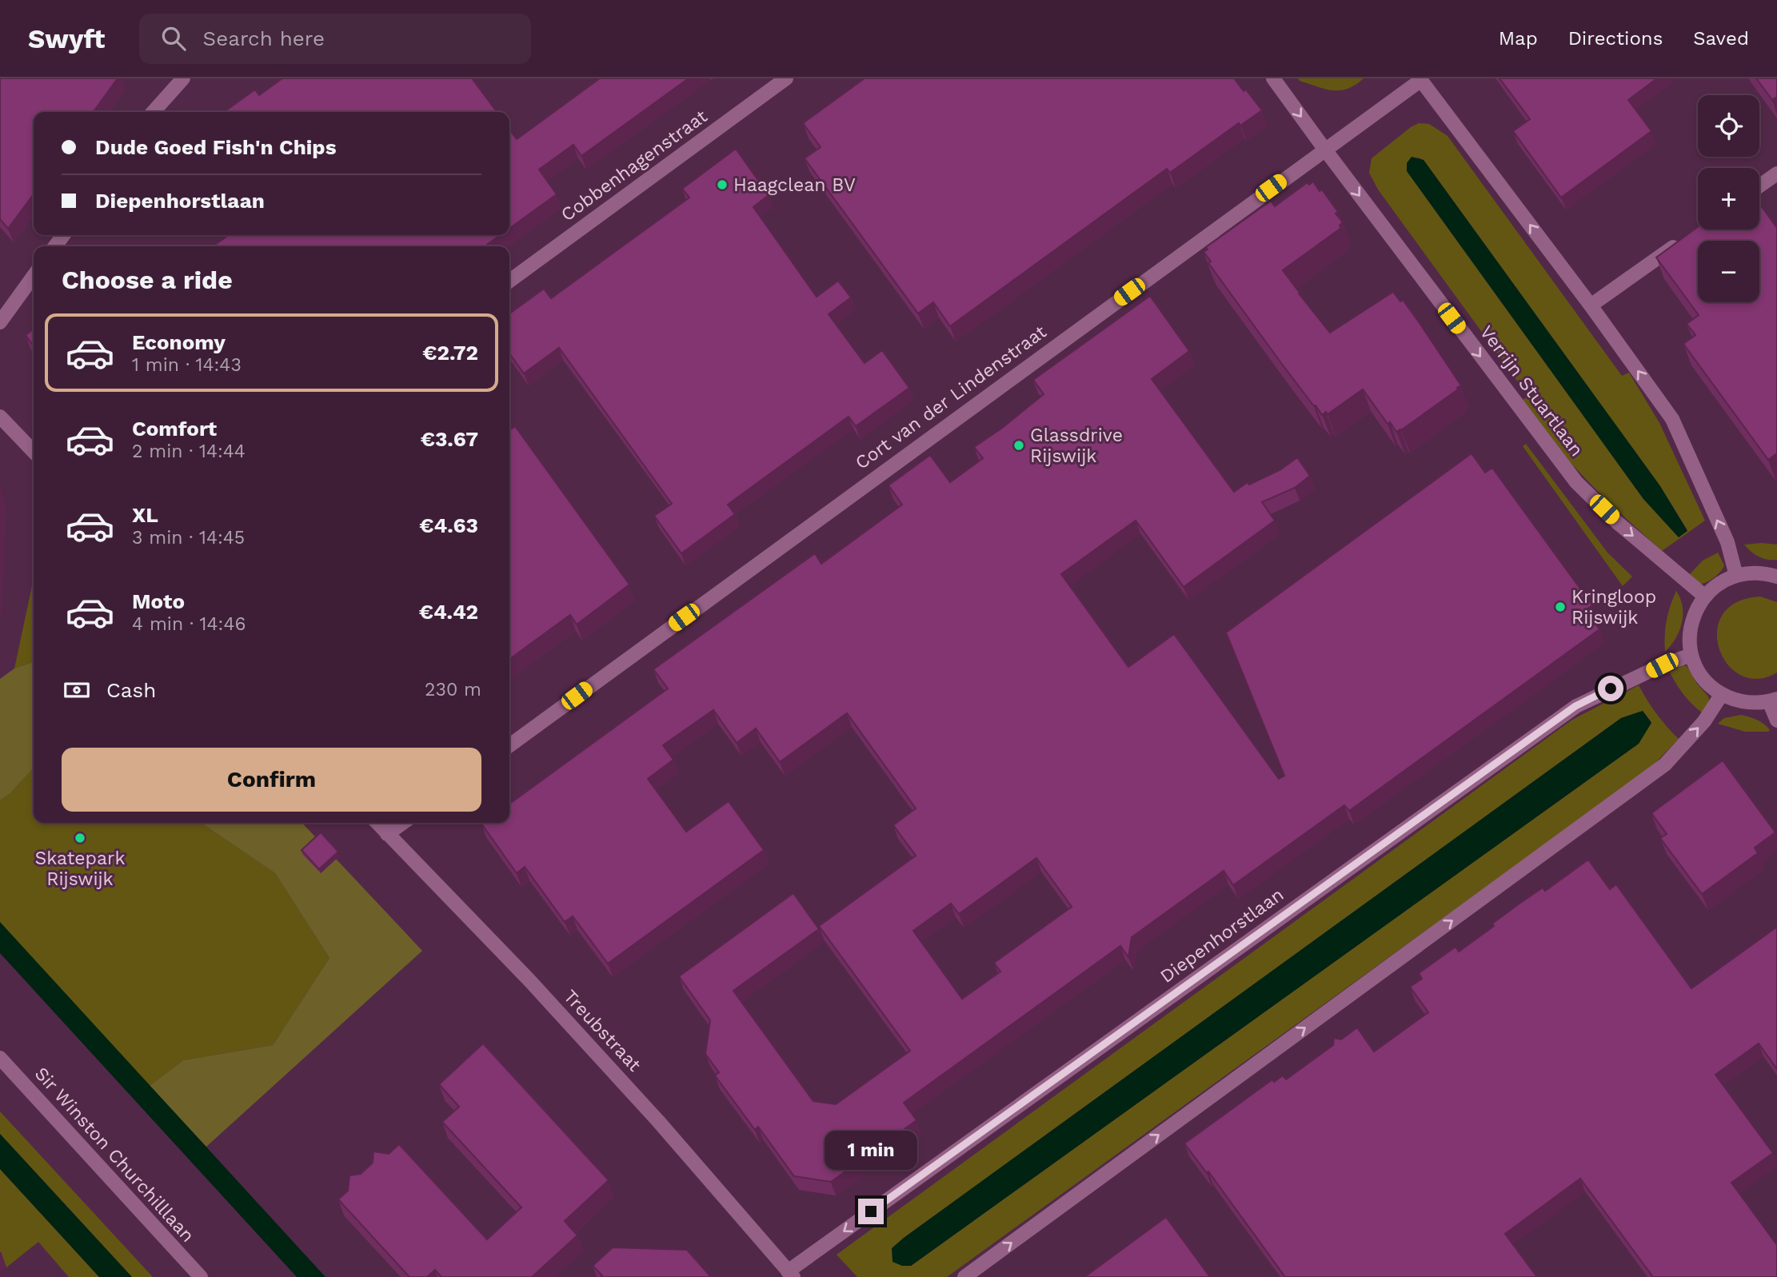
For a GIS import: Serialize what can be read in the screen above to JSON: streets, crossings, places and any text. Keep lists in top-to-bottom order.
{
  "streets": {
    "street": [
      "Cobbenhagenstraat",
      "Verrijn Stuartlaan",
      "Cort van der Lindenstraat",
      "Diepenhorstlaan",
      "Treubstraat",
      "Sir Winston Churchilllaan"
    ]
  },
  "crossings": [
    ["Verrijn Stuartlaan", "Cort van der Lindenstraat"],
    ["Diepenhorstlaan", "Treubstraat"]
  ],
  "places": [
    "Haagclean BV",
    "Glassdrive Rijswijk",
    "Kringloop Rijswijk",
    "Skatepark Rijswijk"
  ],
  "page": {
    "header": "Swyft",
    "search": "Search here",
    "nav": ["Map", "Directions", "Saved"],
    "map_buttons": ["+", "−"],
    "banner": ["Dude Goed Fish'n Chips", "Diepenhorstlaan"],
    "heading": "Choose a ride",
    "list": [
      {
        "name": "Economy",
        "note": "1 min · 14:43",
        "value": "€2.72"
      },
      {
        "name": "Comfort",
        "note": "2 min · 14:44",
        "value": "€3.67"
      },
      {
        "name": "XL",
        "note": "3 min · 14:45",
        "value": "€4.63"
      },
      {
        "name": "Moto",
        "note": "4 min · 14:46",
        "value": "€4.42"
      }
    ],
    "pay": ["Cash", "230 m"],
    "buttons": "Confirm",
    "bubble": "1 min"
  }
}
